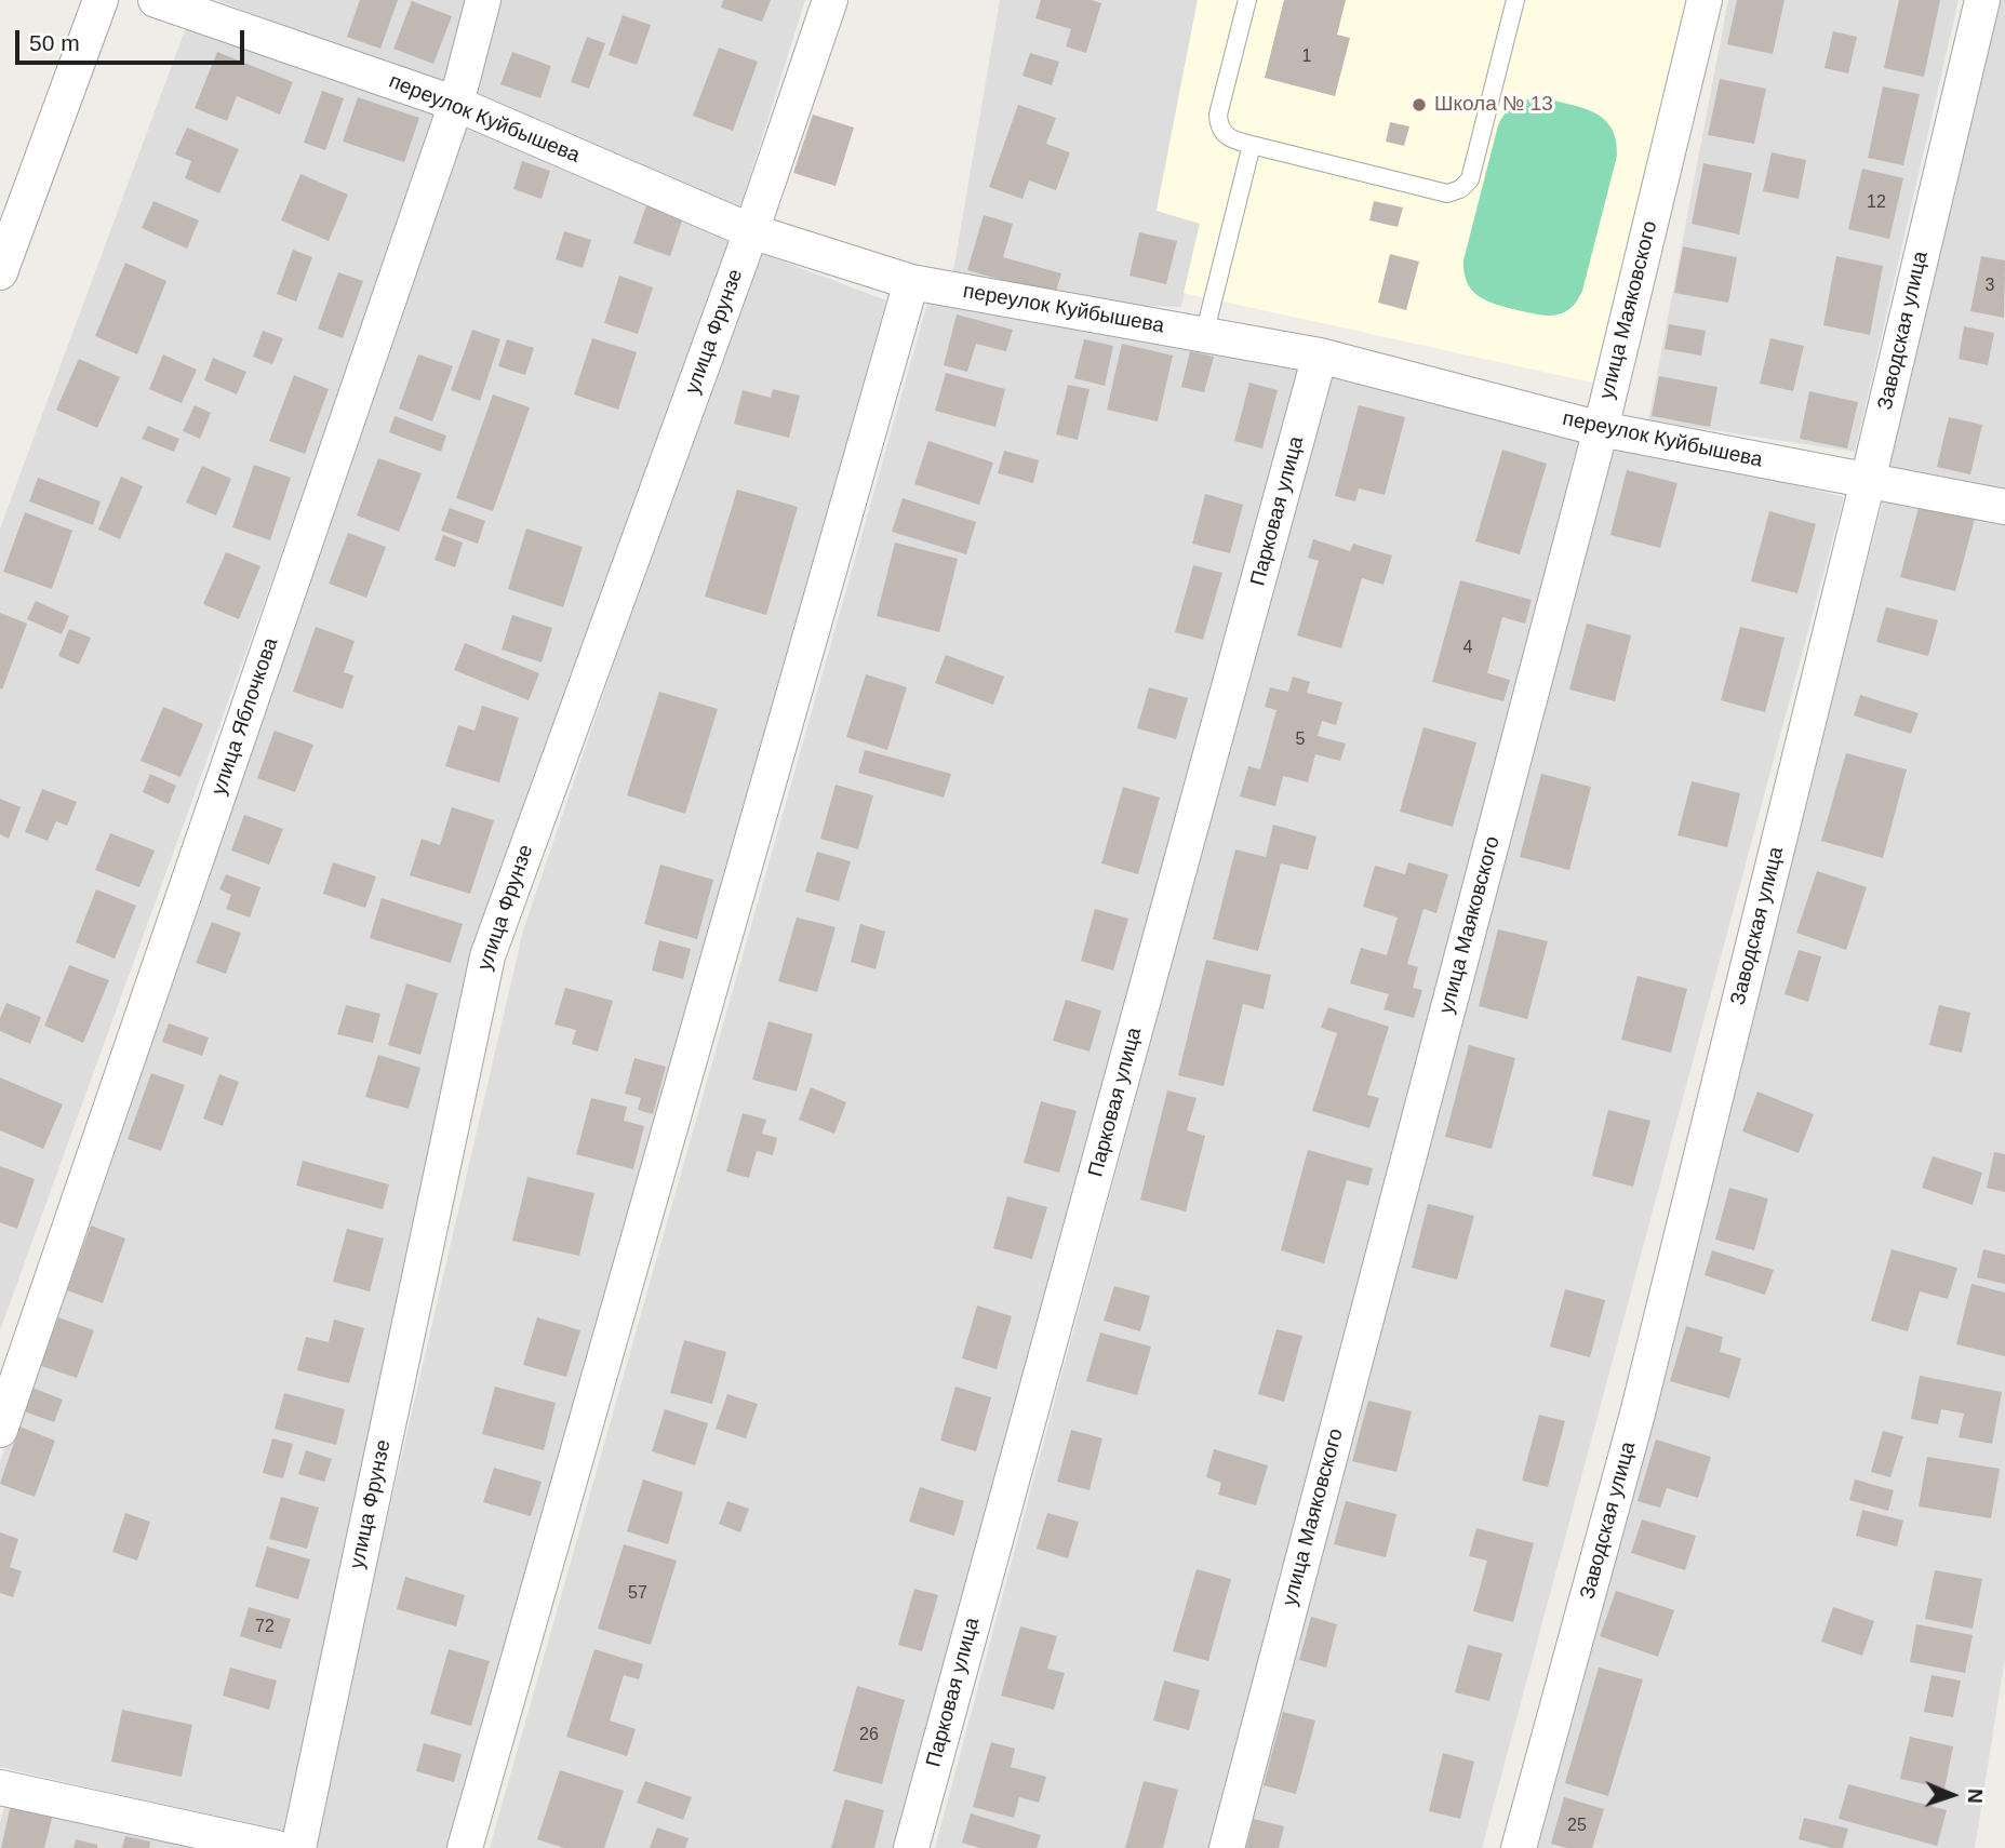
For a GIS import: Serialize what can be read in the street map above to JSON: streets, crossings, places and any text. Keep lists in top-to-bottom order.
{
  "streets": {
    "street": [
      "переулок Куйбышева",
      "улица Маяковского",
      "Заводская улица",
      "улица Фрунзе",
      "Парковая улица",
      "улица Яблочкова"
    ]
  },
  "crossings": [
    ["переулок Куйбышева", "улица Маяковского"],
    ["переулок Куйбышева", "Заводская улица"],
    ["переулок Куйбышева", "улица Фрунзе"],
    ["переулок Куйбышева", "Парковая улица"],
    ["переулок Куйбышева", "улица Яблочкова"]
  ],
  "places": ["Школа № 13"],
  "house_numbers": [
    "1",
    "12",
    "3",
    "4",
    "5",
    "57",
    "72",
    "26",
    "25"
  ],
  "scale_bar": "50 m",
  "north": "right"
}
